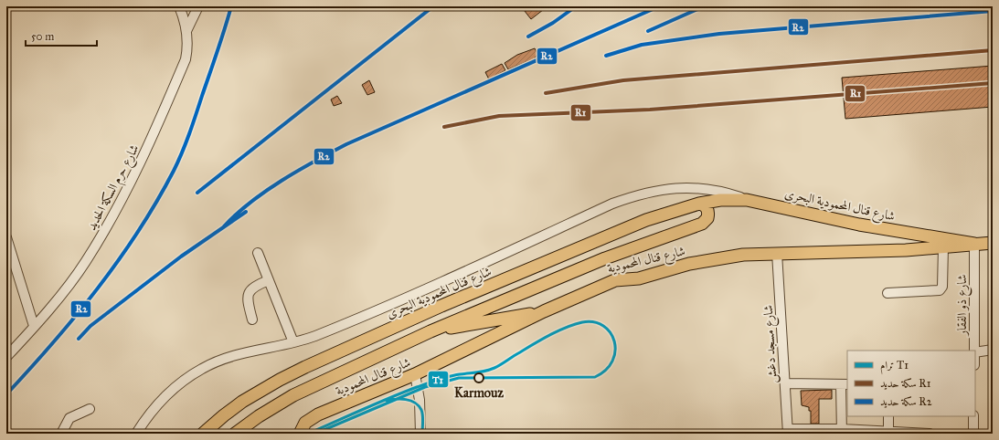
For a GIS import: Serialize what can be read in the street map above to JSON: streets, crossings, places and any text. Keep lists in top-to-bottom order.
{
  "streets": {
    "main road": ["شارع قنال المحمودية البحرى", "شارع قنال المحمودية"],
    "street": ["شارع حرم السكة الحديد", "شارع ذو الفقار", "شارع مسجد دغش"]
  },
  "crossings": [
    ["شارع قنال المحمودية البحرى", "شارع قنال المحمودية"],
    ["شارع قنال المحمودية البحرى", "شارع ذو الفقار"],
    ["شارع قنال المحمودية", "شارع ذو الفقار"],
    ["شارع قنال المحمودية", "شارع مسجد دغش"]
  ],
  "places": ["Karmouz"],
  "lines": ["rail line R2", "rail line R1", "tram line T1"],
  "legend": ["ترام T1", "سكة حديد R1", "سكة حديد R2"],
  "scale_bar": "50 m"
}
